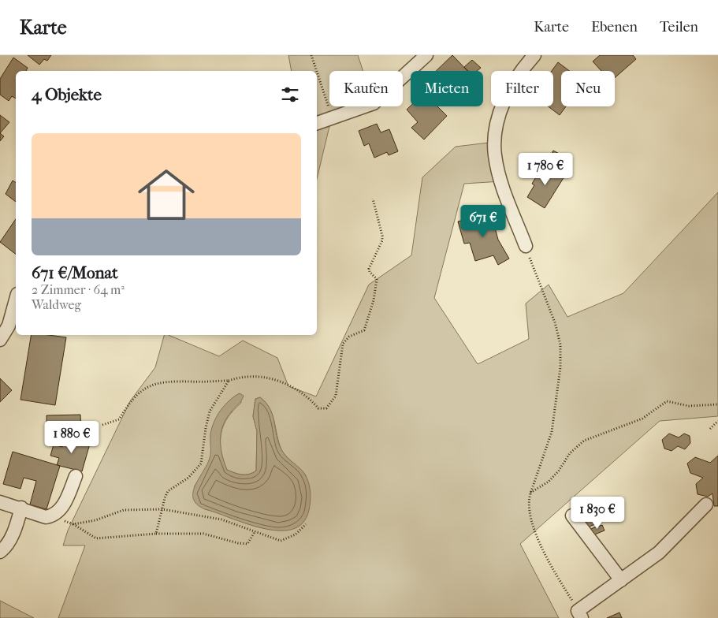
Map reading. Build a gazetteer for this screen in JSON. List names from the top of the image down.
{
  "page": {
    "header": "Karte",
    "nav": ["Karte", "Ebenen", "Teilen"],
    "chip": [
      "Kaufen",
      "Mieten",
      "Filter",
      "Neu"
    ],
    "heading": "4 Objekte",
    "list": [
      {
        "name": "671 €/Monat",
        "note": "2 Zimmer · 64 m² · Waldweg"
      }
    ],
    "price": [
      "1 780 €",
      "671 €",
      "1 880 €",
      "1 830 €"
    ]
  }
}
